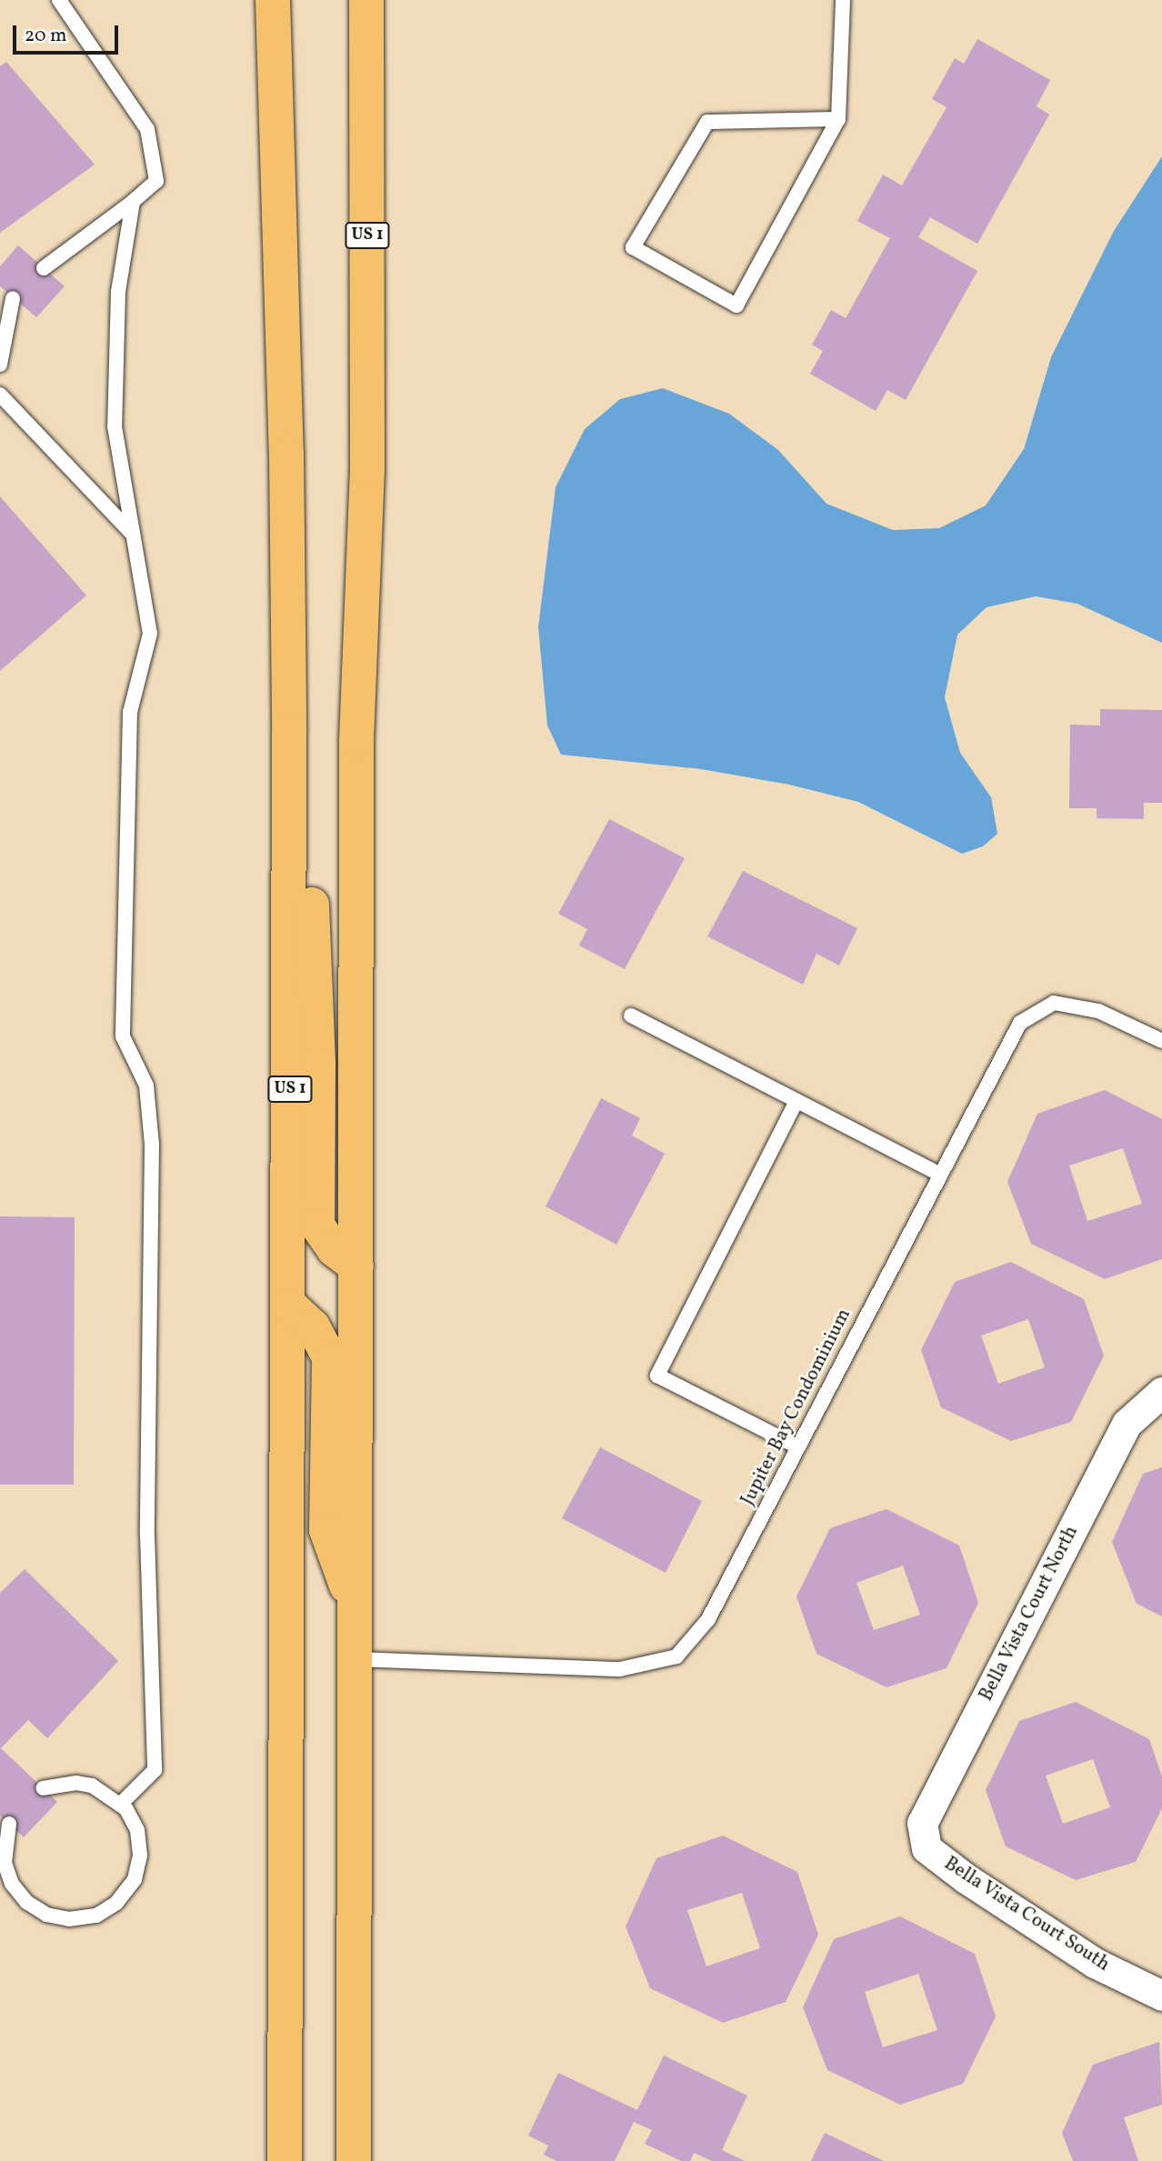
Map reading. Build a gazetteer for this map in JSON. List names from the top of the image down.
{
  "streets": {
    "main road": ["US 1"],
    "street": ["Bella Vista Court North", "Bella Vista Court South"],
    "lane": ["Jupiter Bay Condominium"]
  },
  "crossings": [
    ["US 1", "Jupiter Bay Condominium"],
    ["Bella Vista Court North", "Bella Vista Court South"]
  ],
  "scale_bar": "20 m"
}
